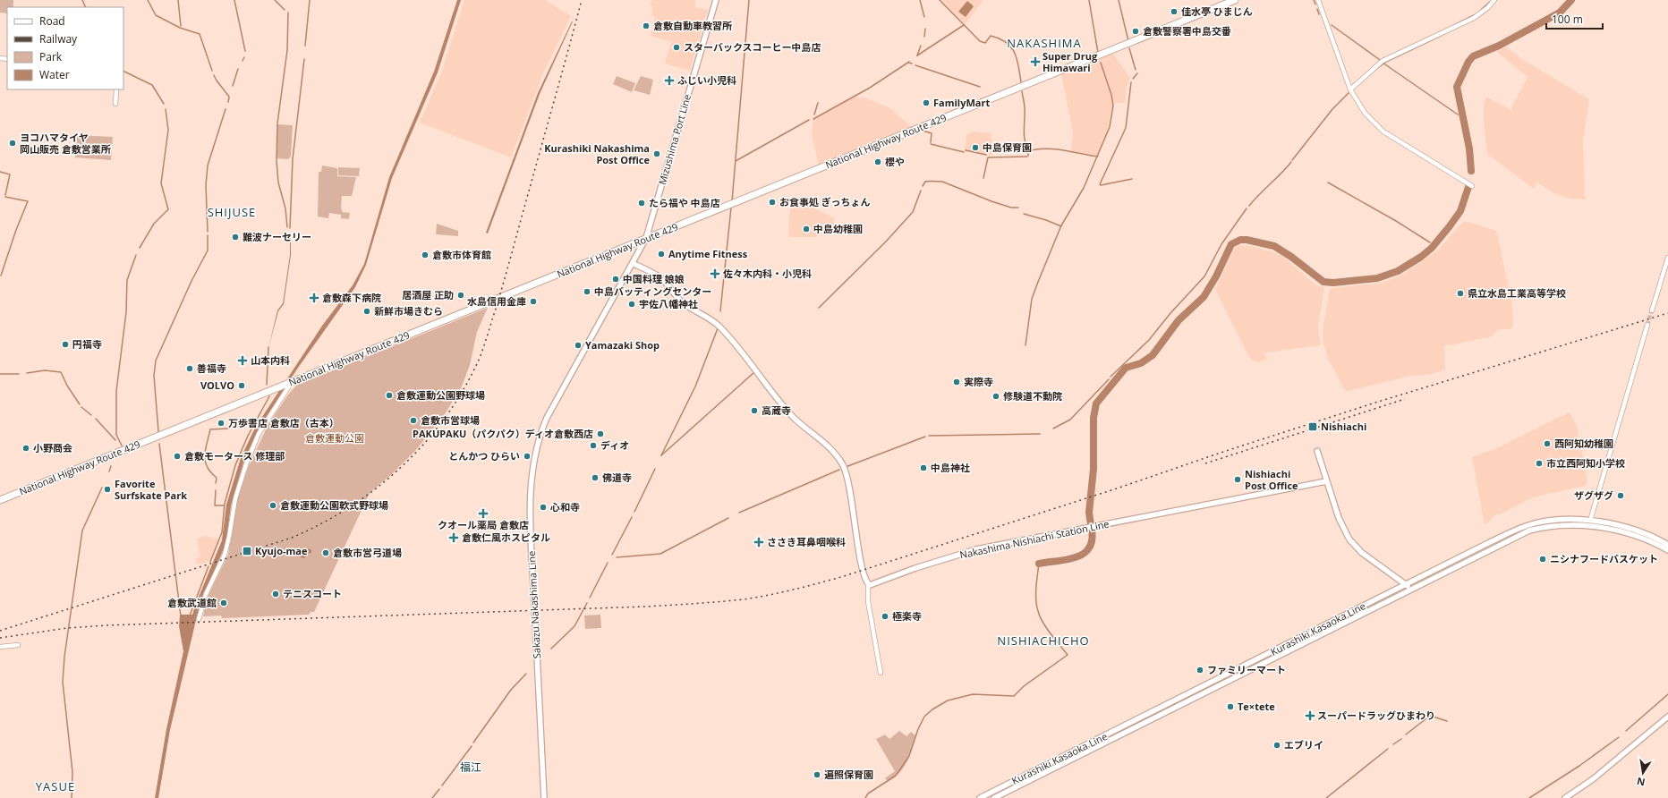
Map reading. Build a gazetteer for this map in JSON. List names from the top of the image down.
{
  "streets": {
    "highway": ["National Highway Route 429"],
    "main road": [
      "Mizushima Port Line",
      "Nakashima Nishiachi Station Line",
      "Sakazu Nakashima Line",
      "Kurashiki Kasaoka Line"
    ]
  },
  "crossings": [
    ["Mizushima Port Line", "National Highway Route 429"]
  ],
  "districts": [
    "NAKASHIMA",
    "SHIJUSE",
    "NISHIACHICHO",
    "福江",
    "YASUE"
  ],
  "parks": ["倉敷運動公園"],
  "places": {
    "other": [
      "佳水亭 ひまじん",
      "倉敷自動車教習所",
      "倉敷警察署中島交番",
      "スターバックスコーヒー中島店",
      "FamilyMart",
      "ヨコハマタイヤ 岡山販売 倉敷営業所",
      "中島保育園",
      "Kurashiki Nakashima Post Office",
      "櫻や",
      "お食事処 ぎっちょん",
      "たら福や 中島店",
      "中島幼稚園",
      "難波ナーセリー",
      "Anytime Fitness",
      "倉敷市体育館",
      "中国料理 娘娘",
      "中島バッティングセンター",
      "県立水島工業高等学校",
      "居酒屋 正助",
      "水島信用金庫",
      "宇佐八幡神社",
      "新鮮市場きむら",
      "円福寺",
      "Yamazaki Shop",
      "善福寺",
      "実際寺",
      "VOLVO",
      "倉敷運動公園野球場",
      "修験道不動院",
      "高蔵寺",
      "倉敷市営球場",
      "万歩書店 倉敷店（古本）",
      "PAKUPAKU（パクパク）ディオ倉敷西店",
      "西阿知幼稚園",
      "ディオ",
      "小野商会",
      "倉敷モータース 修理部",
      "とんかつ ひらい",
      "市立西阿知小学校",
      "中島神社",
      "佛道寺",
      "Nishiachi Post Office",
      "Favorite Surfskate Park",
      "ザグザグ",
      "倉敷運動公園軟式野球場",
      "心和寺",
      "倉敷市営弓道場",
      "ニシナフードバスケット",
      "テニスコート",
      "倉敷武道館",
      "極楽寺",
      "ファミリーマート",
      "Te×tete",
      "エブリイ",
      "遍照保育園"
    ],
    "health": [
      "Super Drug Himawari",
      "ふじい小児科",
      "佐々木内科・小児科",
      "倉敷森下病院",
      "山本内科",
      "クオール薬局 倉敷店",
      "倉敷仁風ホスピタル",
      "ささき耳鼻咽喉科",
      "スーパードラッグひまわり"
    ],
    "transit": ["Nishiachi", "Kyujo-mae"]
  },
  "legend": [
    "Road",
    "Railway",
    "Park",
    "Water"
  ],
  "scale_bar": "100 m",
  "north": "bottom"
}
